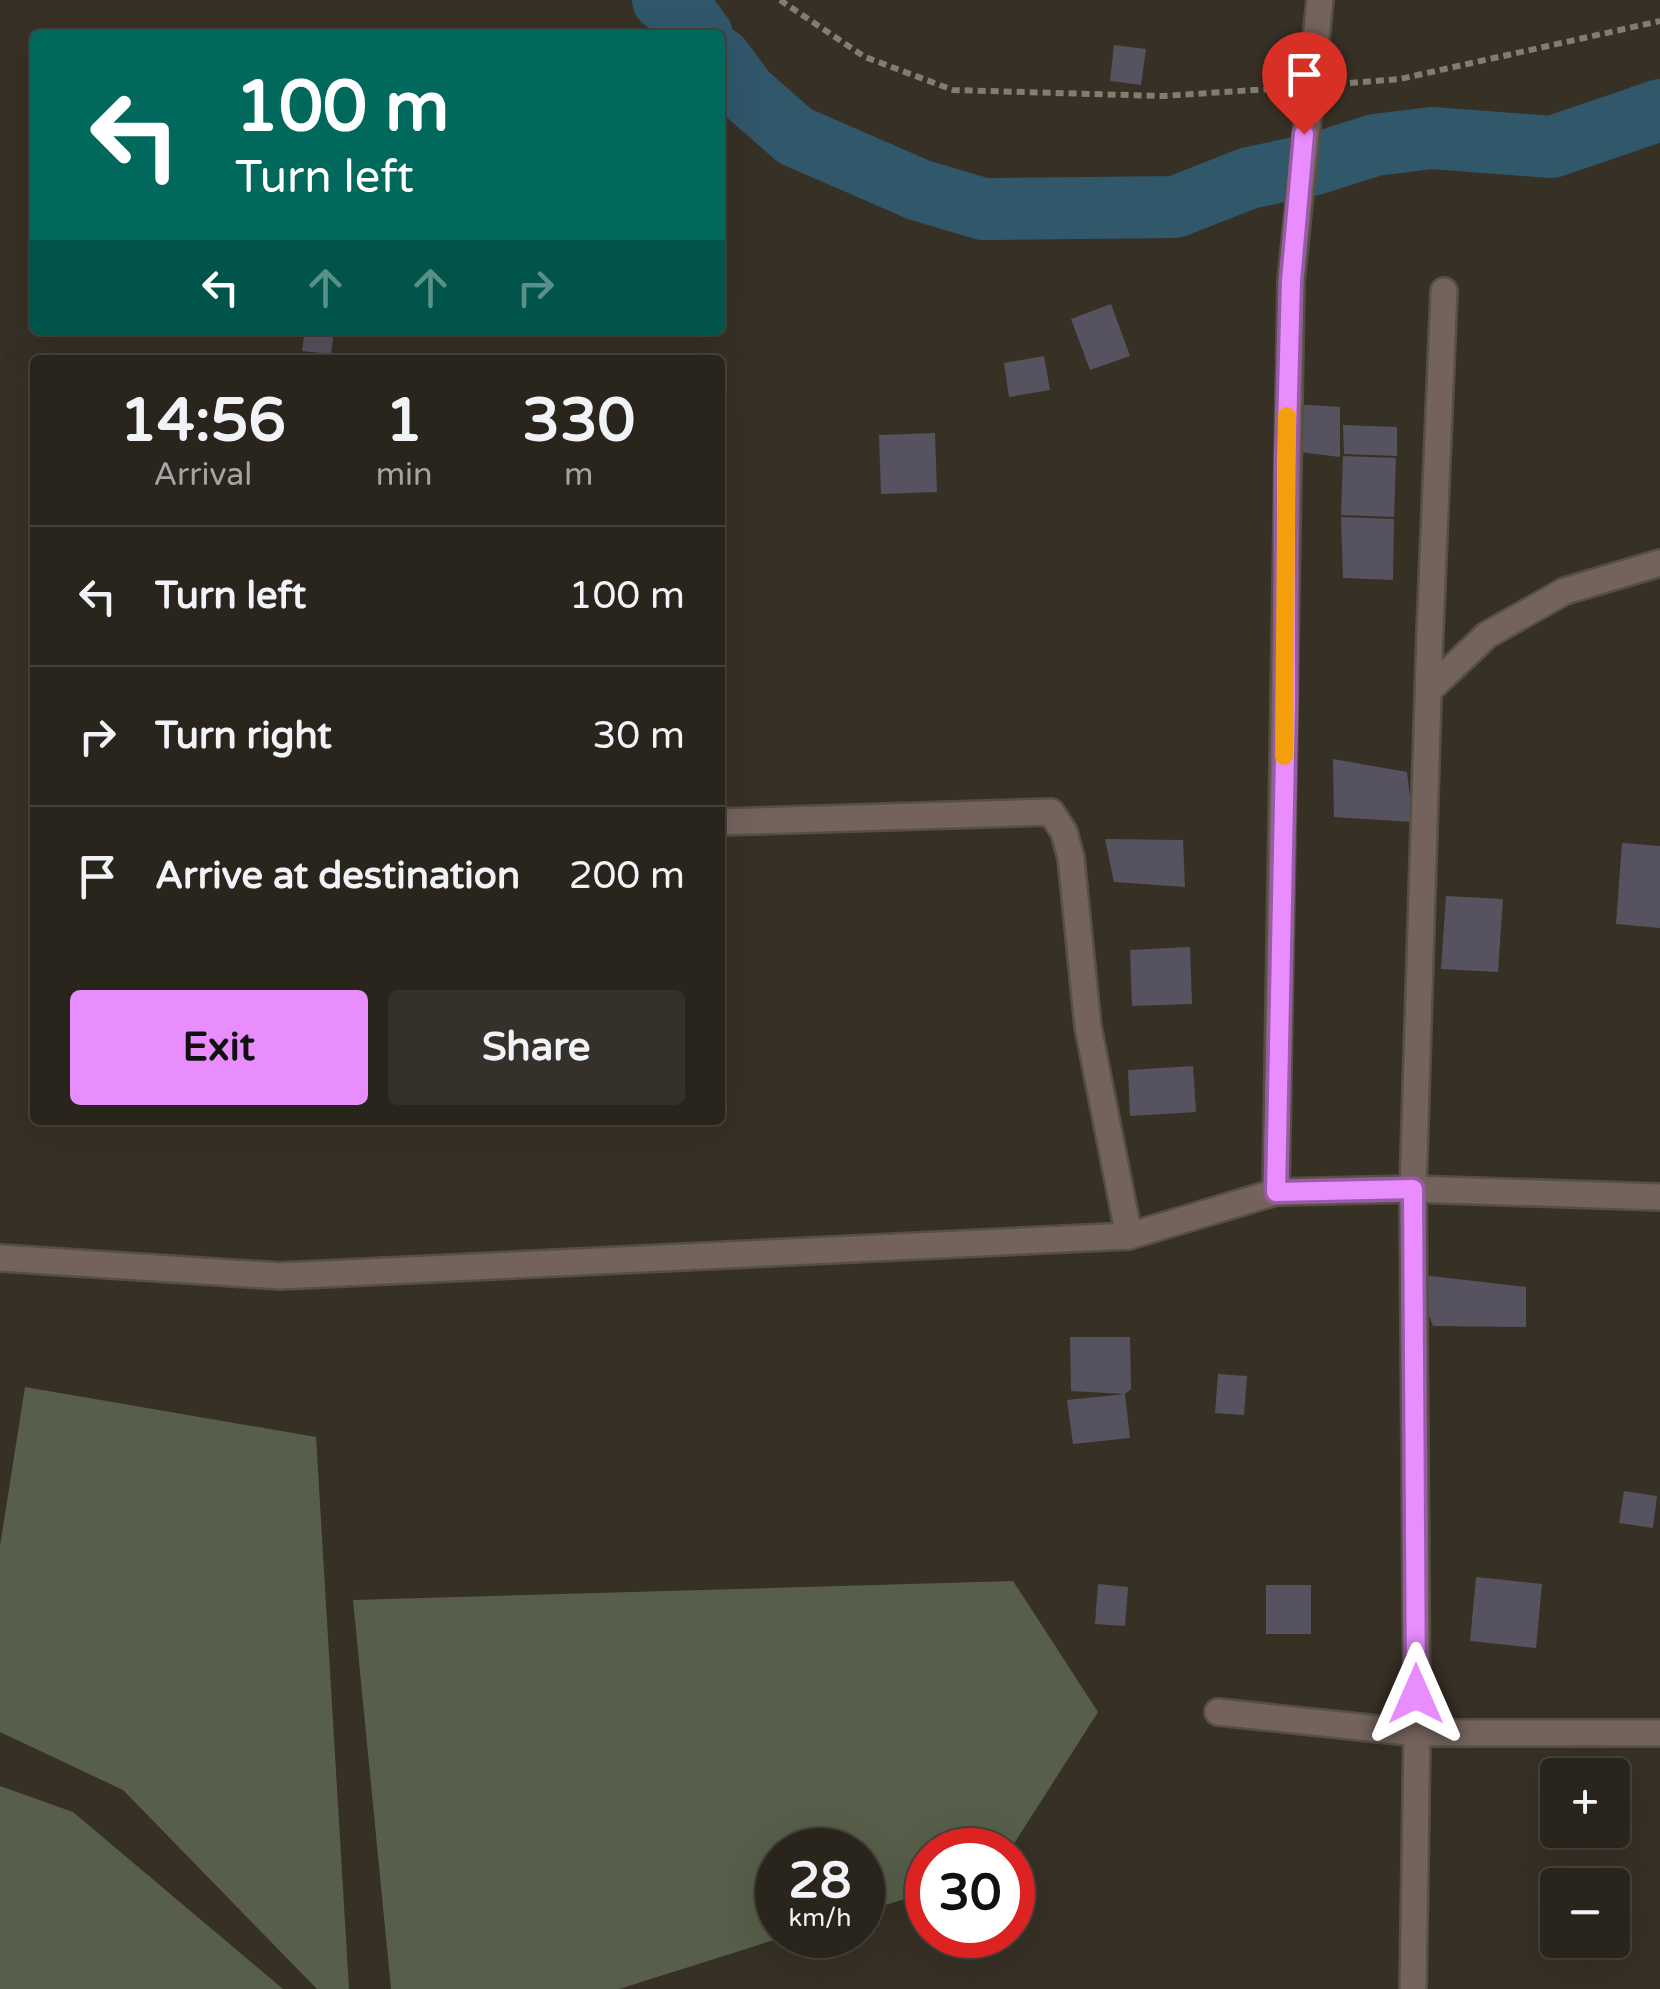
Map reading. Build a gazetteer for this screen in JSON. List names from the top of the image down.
{
  "page": {
    "turn": ["100 m", "Turn left"],
    "eta": [
      "14:56",
      "Arrival",
      "1",
      "min",
      "330",
      "m"
    ],
    "list": [
      {
        "name": "Turn left",
        "value": "100 m"
      },
      {
        "name": "Turn right",
        "value": "30 m"
      },
      {
        "name": "Arrive at destination",
        "value": "200 m"
      }
    ],
    "buttons": ["Exit", "Share"],
    "map_buttons": ["+", "−"],
    "speed": "28 km/h",
    "limit": "30"
  }
}
